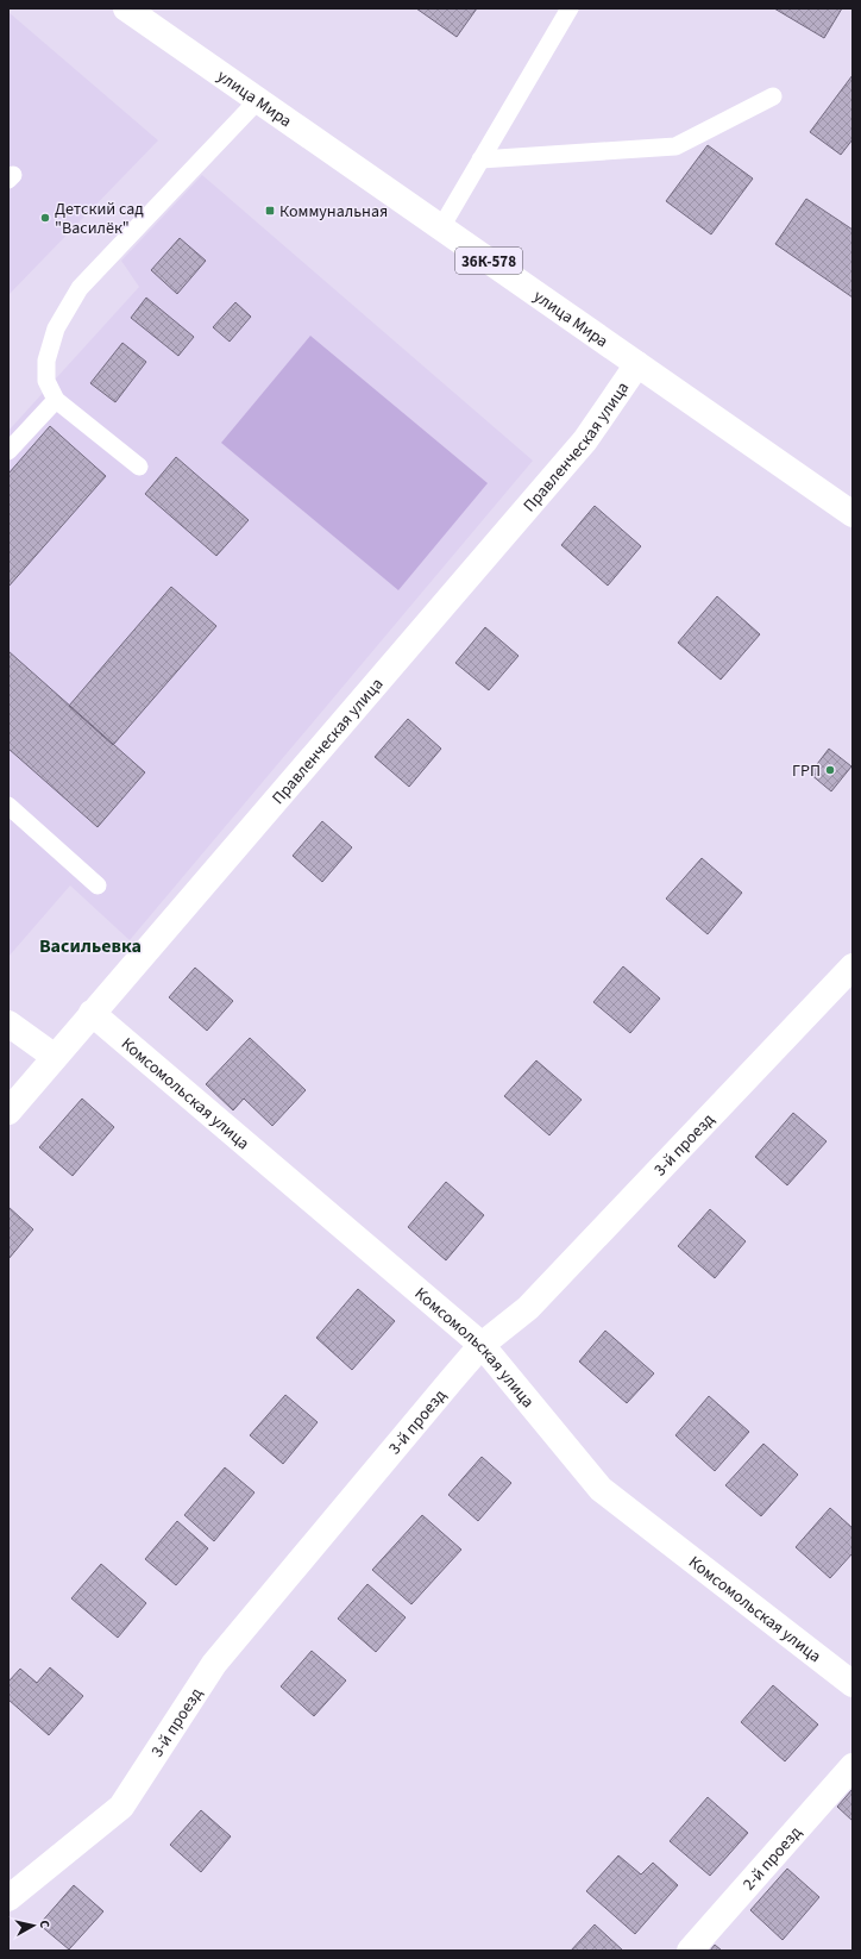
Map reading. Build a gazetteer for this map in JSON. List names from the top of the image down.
{
  "streets": {
    "street": [
      "улица Мира",
      "36К-578",
      "Правленческая улица",
      "Комсомольская улица",
      "3-й проезд",
      "2-й проезд"
    ]
  },
  "crossings": [
    ["улица Мира", "Правленческая улица"],
    ["Правленческая улица", "Комсомольская улица"],
    ["Комсомольская улица", "3-й проезд"]
  ],
  "districts": ["Васильевка"],
  "places": {
    "transit": ["Коммунальная"],
    "other": ["Детский сад \"Василёк\"", "ГРП"]
  },
  "north": "right"
}
